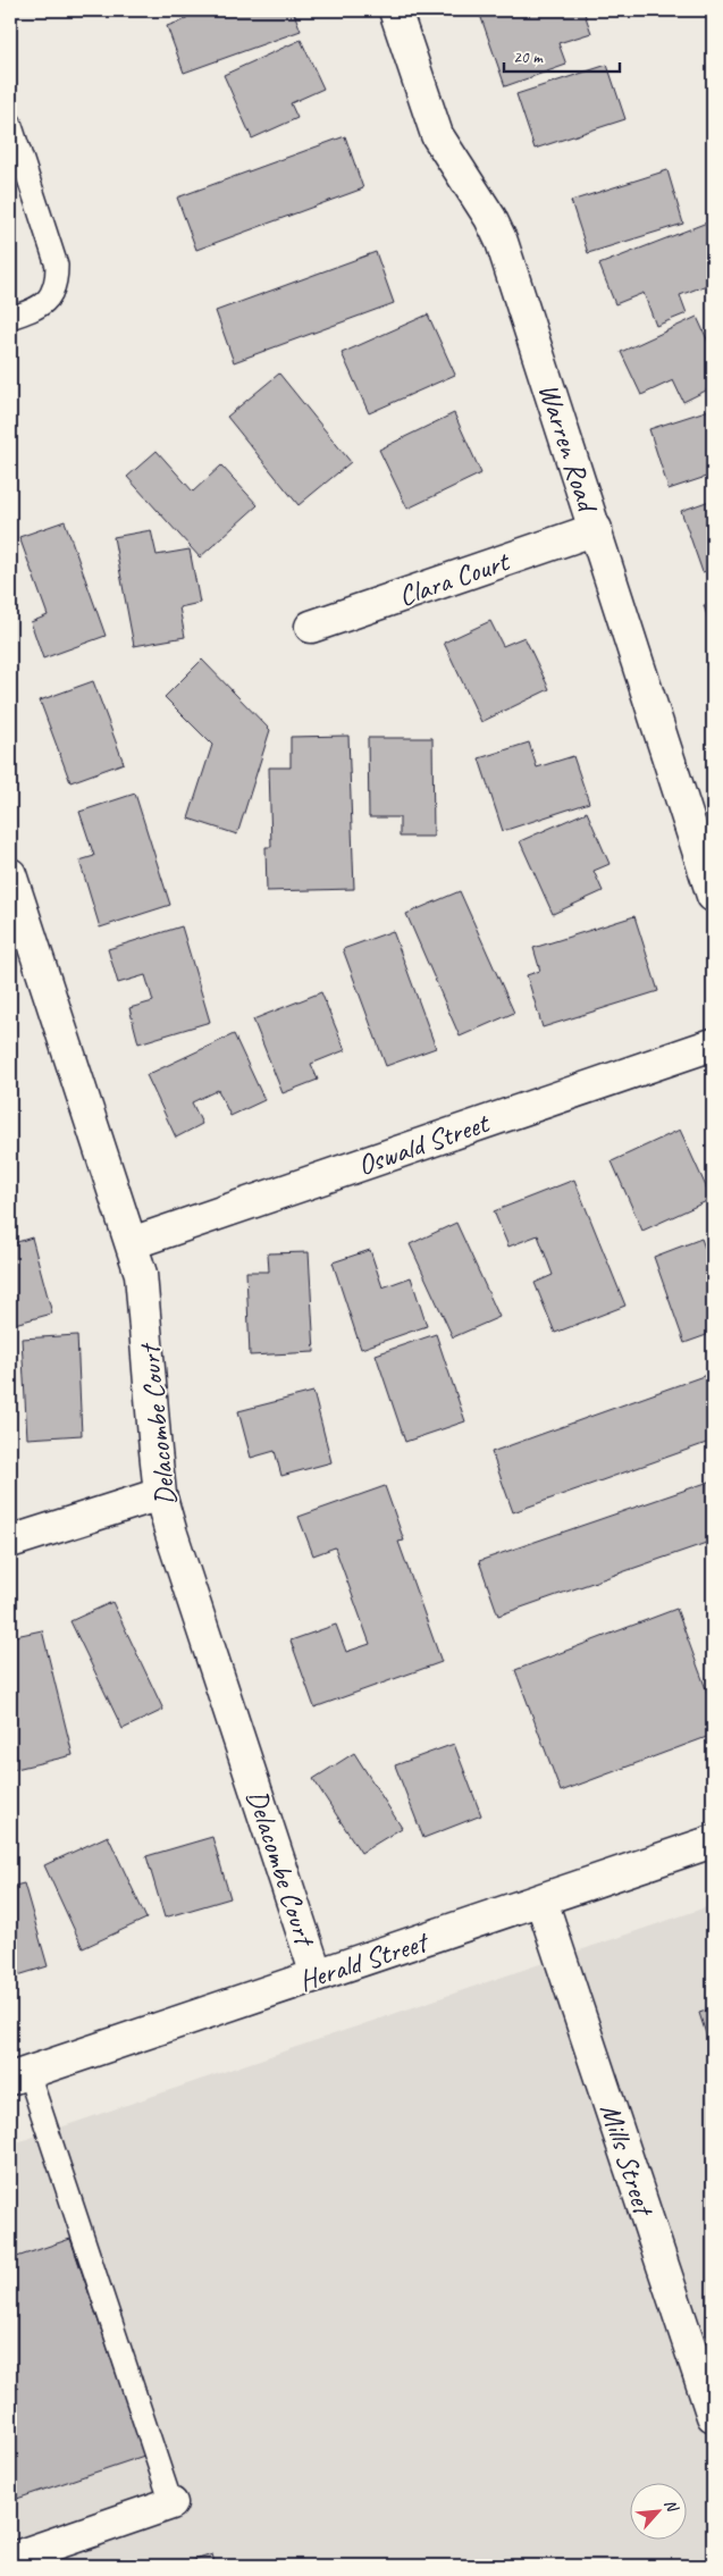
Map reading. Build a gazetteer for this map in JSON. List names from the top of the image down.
{
  "streets": {
    "street": [
      "Warren Road",
      "Clara Court",
      "Oswald Street",
      "Delacombe Court",
      "Herald Street",
      "Mills Street"
    ]
  },
  "crossings": [
    ["Warren Road", "Clara Court"],
    ["Oswald Street", "Delacombe Court"],
    ["Delacombe Court", "Herald Street"],
    ["Herald Street", "Mills Street"]
  ],
  "scale_bar": "20 m",
  "north": "top right"
}
